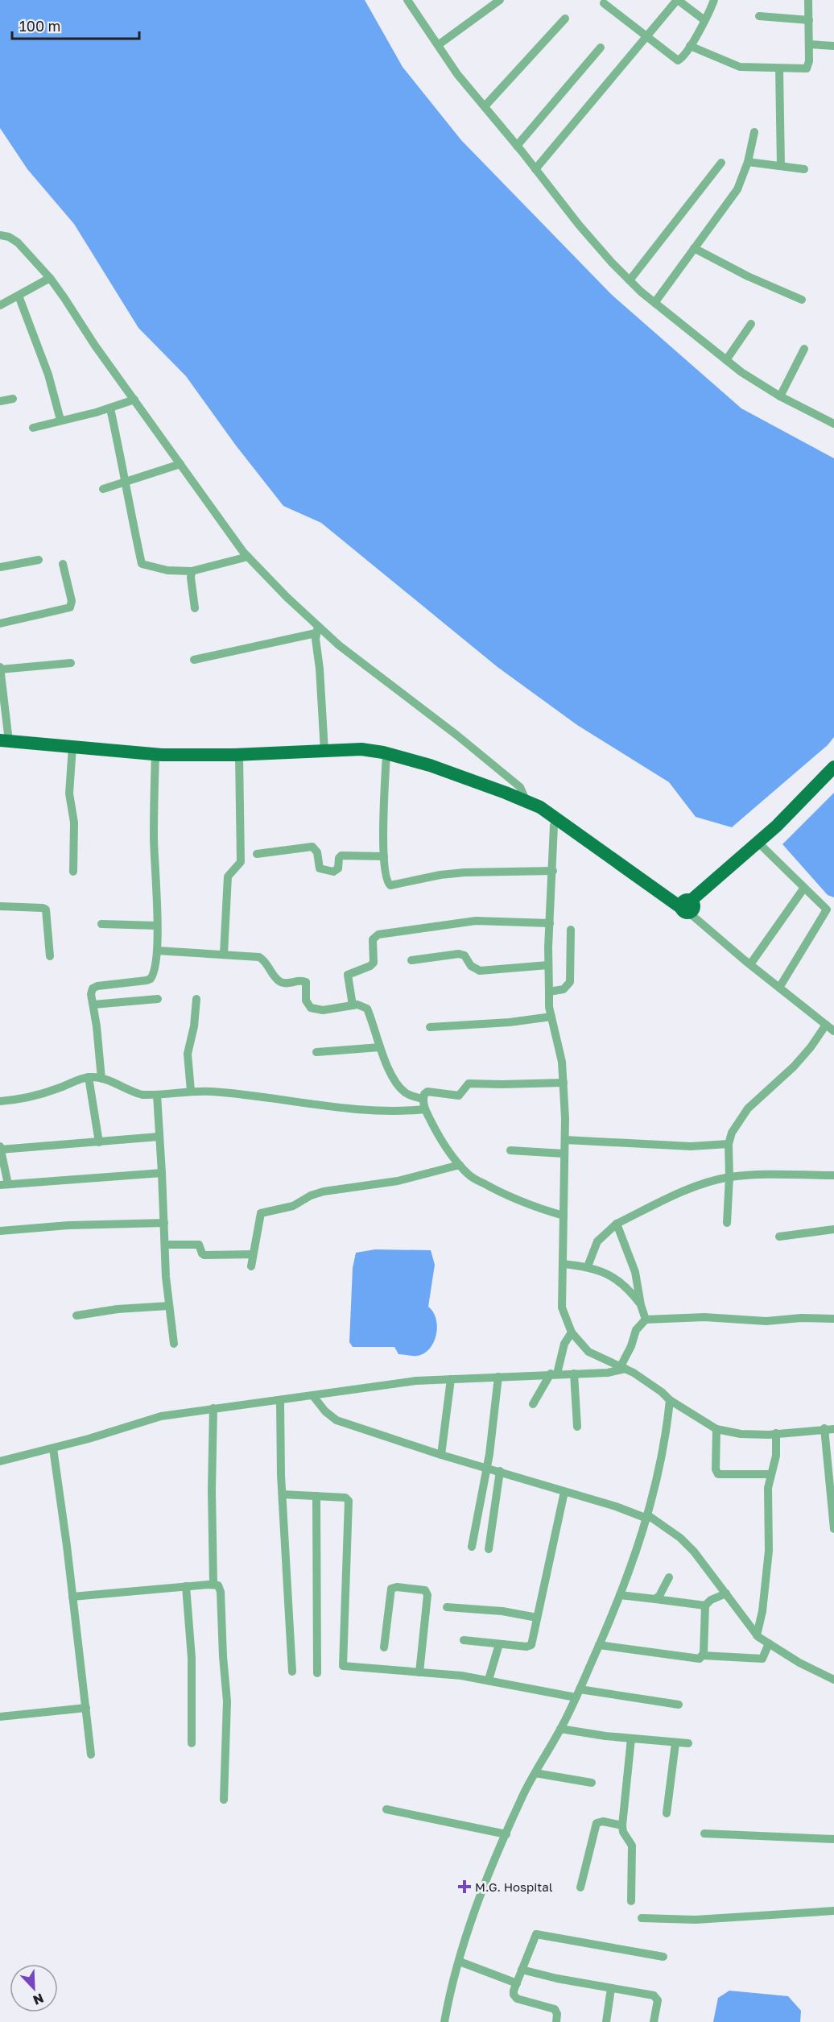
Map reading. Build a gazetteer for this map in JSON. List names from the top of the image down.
{
  "places": {
    "health": ["M.G. Hospital"]
  },
  "scale_bar": "100 m",
  "north": "bottom right"
}
